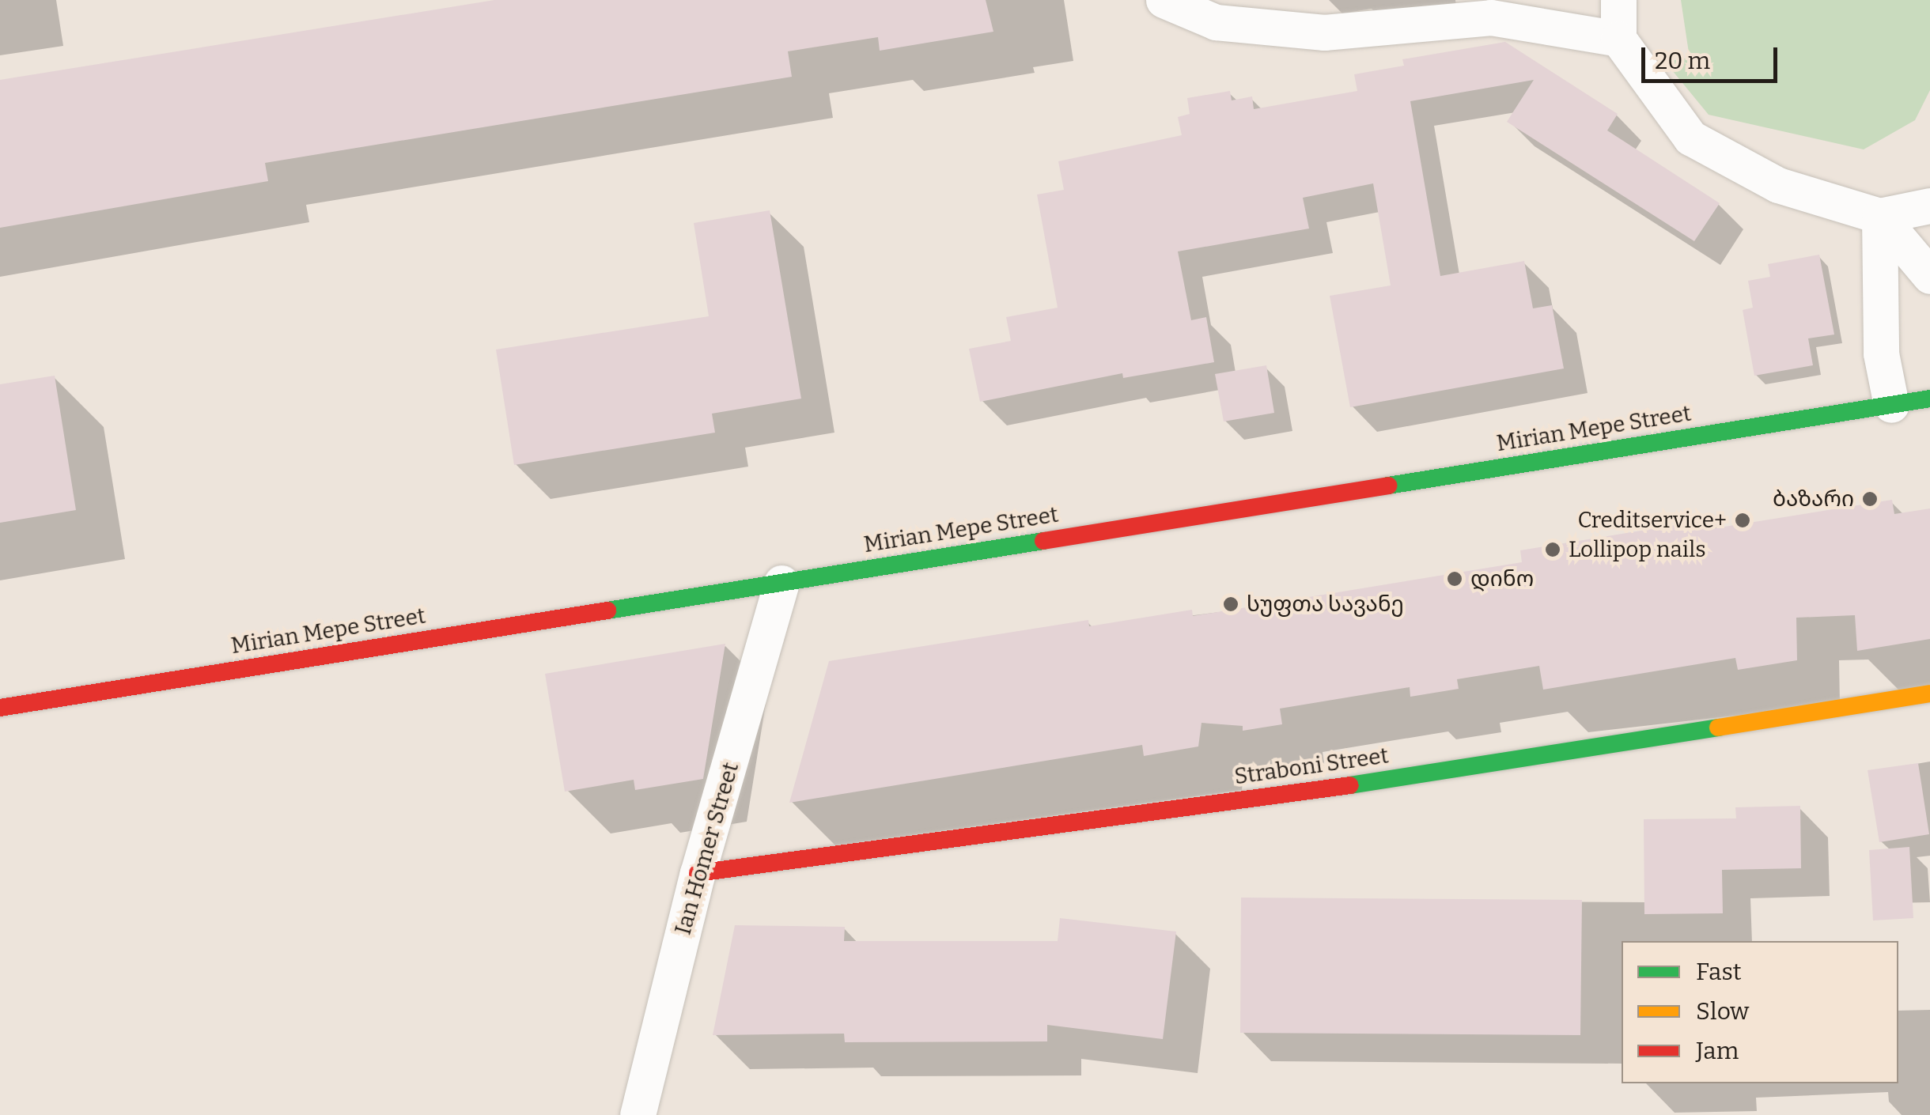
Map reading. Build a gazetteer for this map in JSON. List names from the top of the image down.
{
  "streets": {
    "street": ["Mirian Mepe Street", "Straboni Street", "Ian Homer Street"]
  },
  "crossings": [
    ["Mirian Mepe Street", "Ian Homer Street"],
    ["Straboni Street", "Ian Homer Street"]
  ],
  "places": [
    "ბაზარი",
    "Creditservice+",
    "Lollipop nails",
    "დინო",
    "სუფთა სავანე"
  ],
  "legend": ["Fast", "Slow", "Jam"],
  "scale_bar": "20 m"
}
